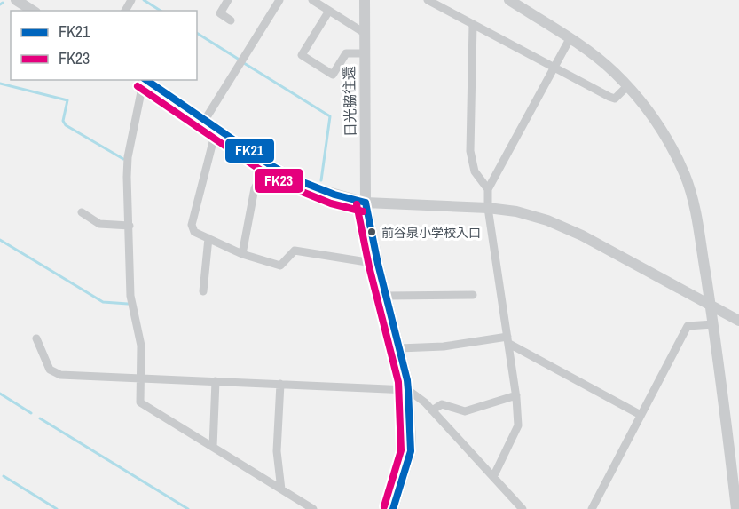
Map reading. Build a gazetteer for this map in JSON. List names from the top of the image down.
{
  "streets": {
    "street": ["日光脇往還"]
  },
  "places": ["前谷泉小学校入口"],
  "lines": ["transit line FK21", "transit line FK23"],
  "legend": ["FK21", "FK23"]
}
